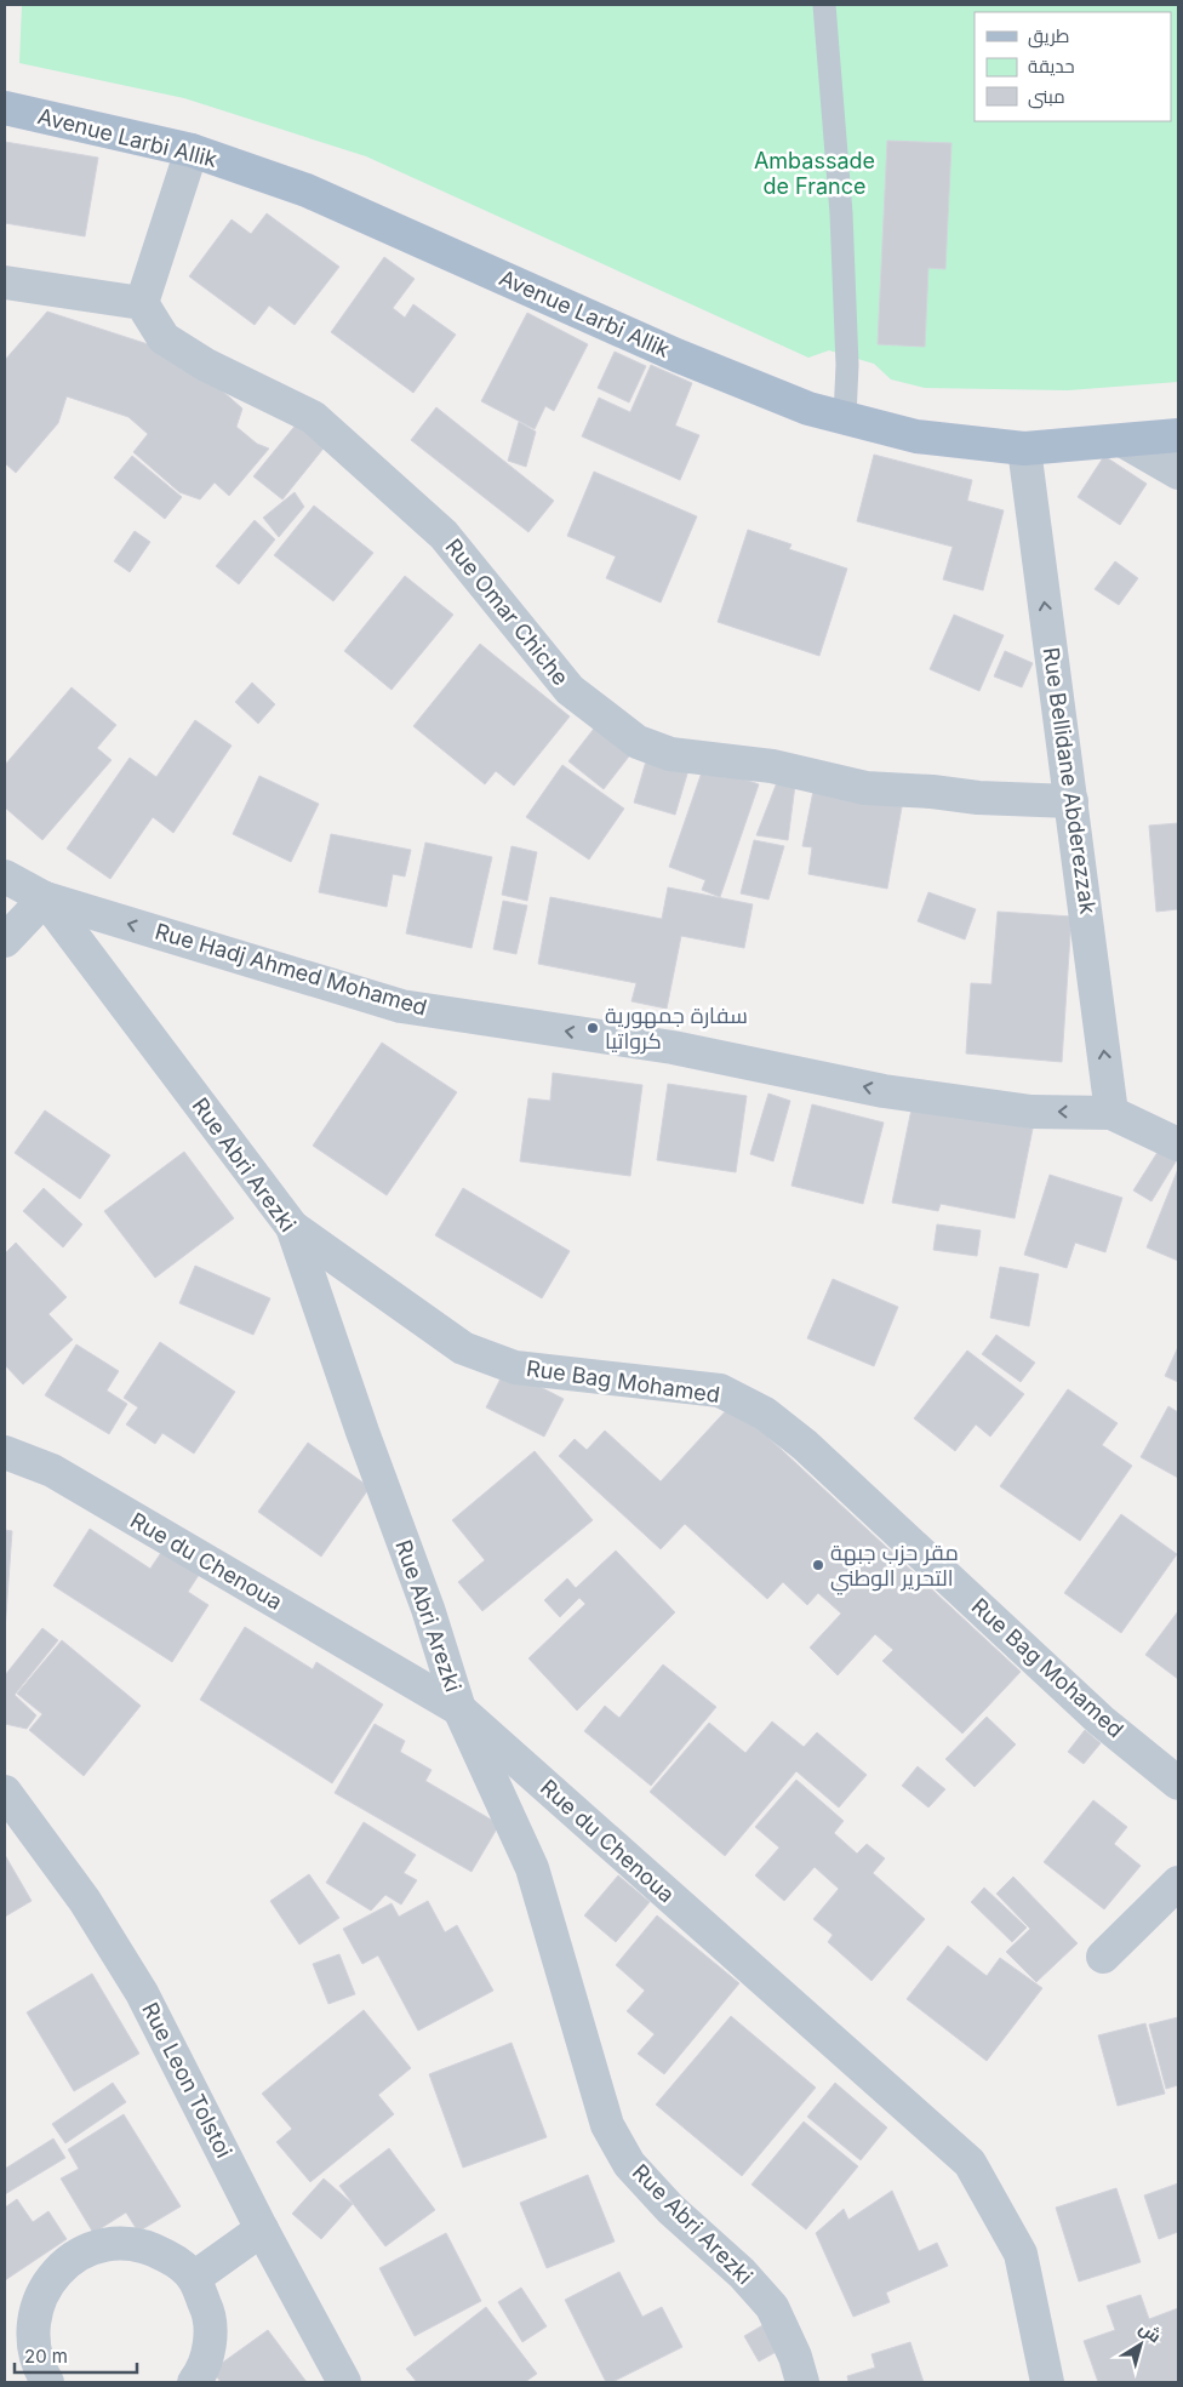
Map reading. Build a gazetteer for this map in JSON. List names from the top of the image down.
{
  "streets": {
    "main road": ["Avenue Larbi Allik"],
    "street": [
      "Rue Omar Chiche",
      "Rue Bellidane Abderezzak",
      "Rue Hadj Ahmed Mohamed",
      "Rue Abri Arezki",
      "Rue Bag Mohamed",
      "Rue du Chenoua",
      "Rue Leon Tolstoi"
    ]
  },
  "crossings": [
    ["Avenue Larbi Allik", "Rue Bellidane Abderezzak"],
    ["Rue Omar Chiche", "Rue Bellidane Abderezzak"],
    ["Rue Bellidane Abderezzak", "Rue Hadj Ahmed Mohamed"],
    ["Rue Hadj Ahmed Mohamed", "Rue Abri Arezki"],
    ["Rue Abri Arezki", "Rue Bag Mohamed"],
    ["Rue Abri Arezki", "Rue du Chenoua"]
  ],
  "one_way": ["Rue Bellidane Abderezzak", "Rue Hadj Ahmed Mohamed"],
  "parks": ["Ambassade de France"],
  "places": ["سفارة جمهورية كرواتيا", "مقر حزب جبهة التحرير الوطني"],
  "legend": ["طريق", "حديقة", "مبنى"],
  "scale_bar": "20 m",
  "north": "top right"
}
